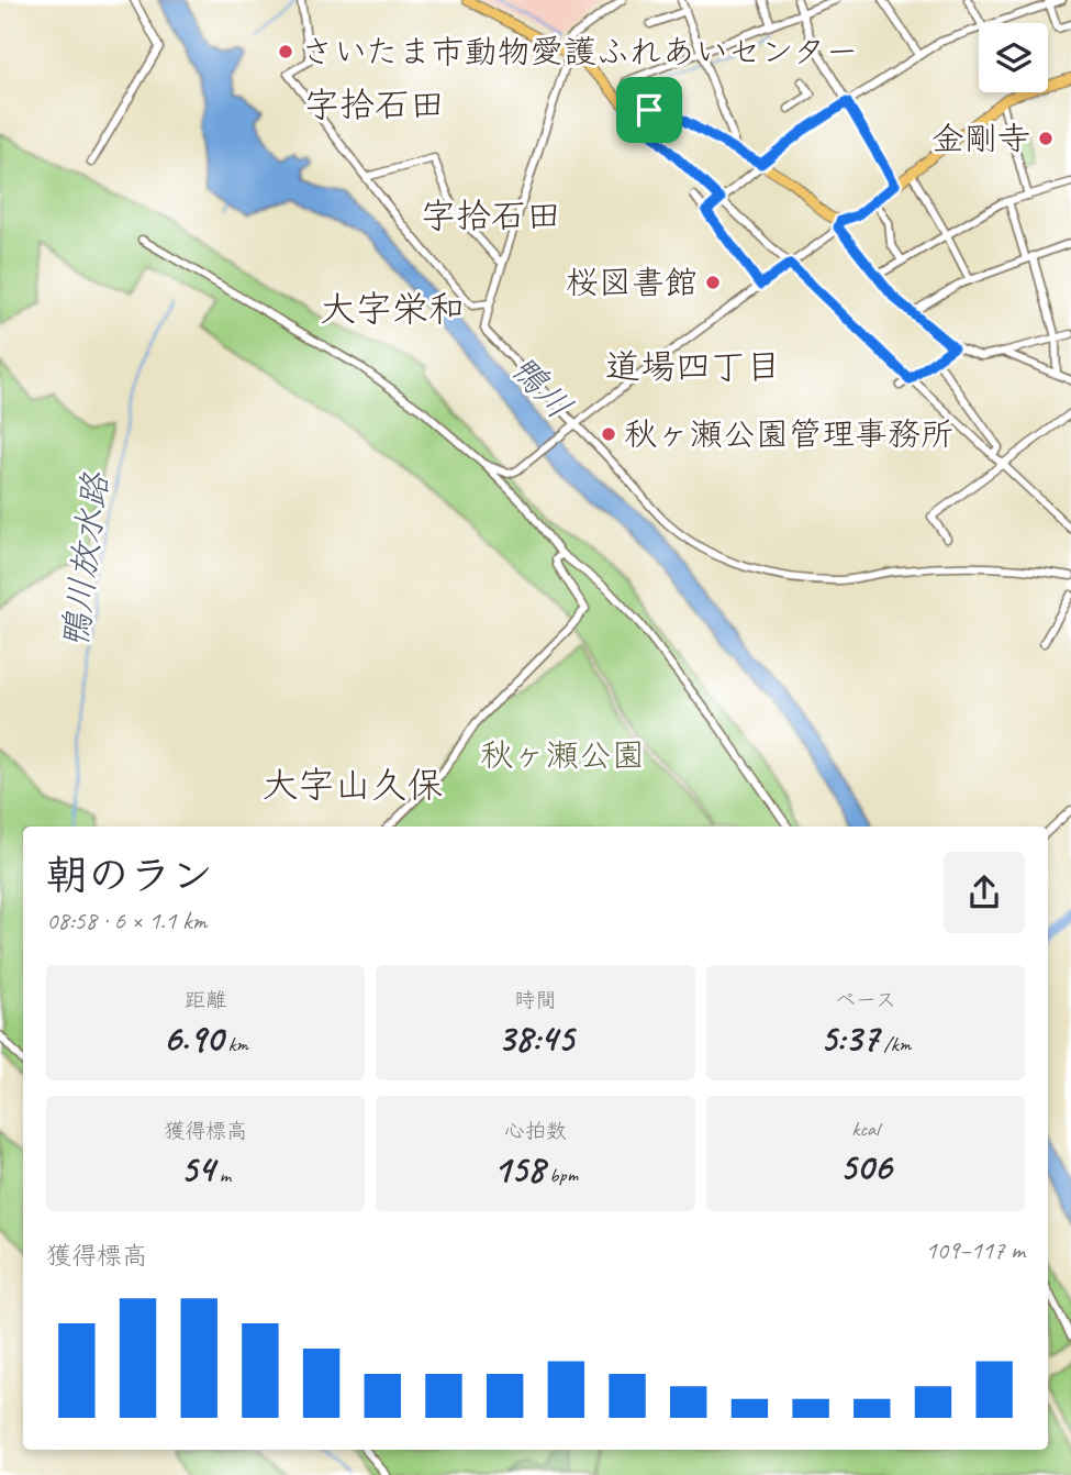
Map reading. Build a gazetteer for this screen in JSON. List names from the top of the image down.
{
  "districts": [
    "字拾石田",
    "字拾石田",
    "大字栄和",
    "道場四丁目",
    "大字山久保"
  ],
  "water": ["鴨川", "鴨川放水路"],
  "parks": ["秋ヶ瀬公園"],
  "places": [
    "さいたま市動物愛護ふれあいセンター",
    "金剛寺",
    "桜図書館",
    "秋ヶ瀬公園管理事務所"
  ],
  "page": {
    "heading": ["朝のラン", "08:58 · 6 × 1.1 km"],
    "stats": [
      ["距離", "6.90 km"],
      ["時間", "38:45"],
      ["ペース", "5:37 /km"],
      ["獲得標高", "54 m"],
      ["心拍数", "158 bpm"],
      ["kcal", "506"]
    ],
    "chart": ["獲得標高", "109–117 m"]
  }
}
